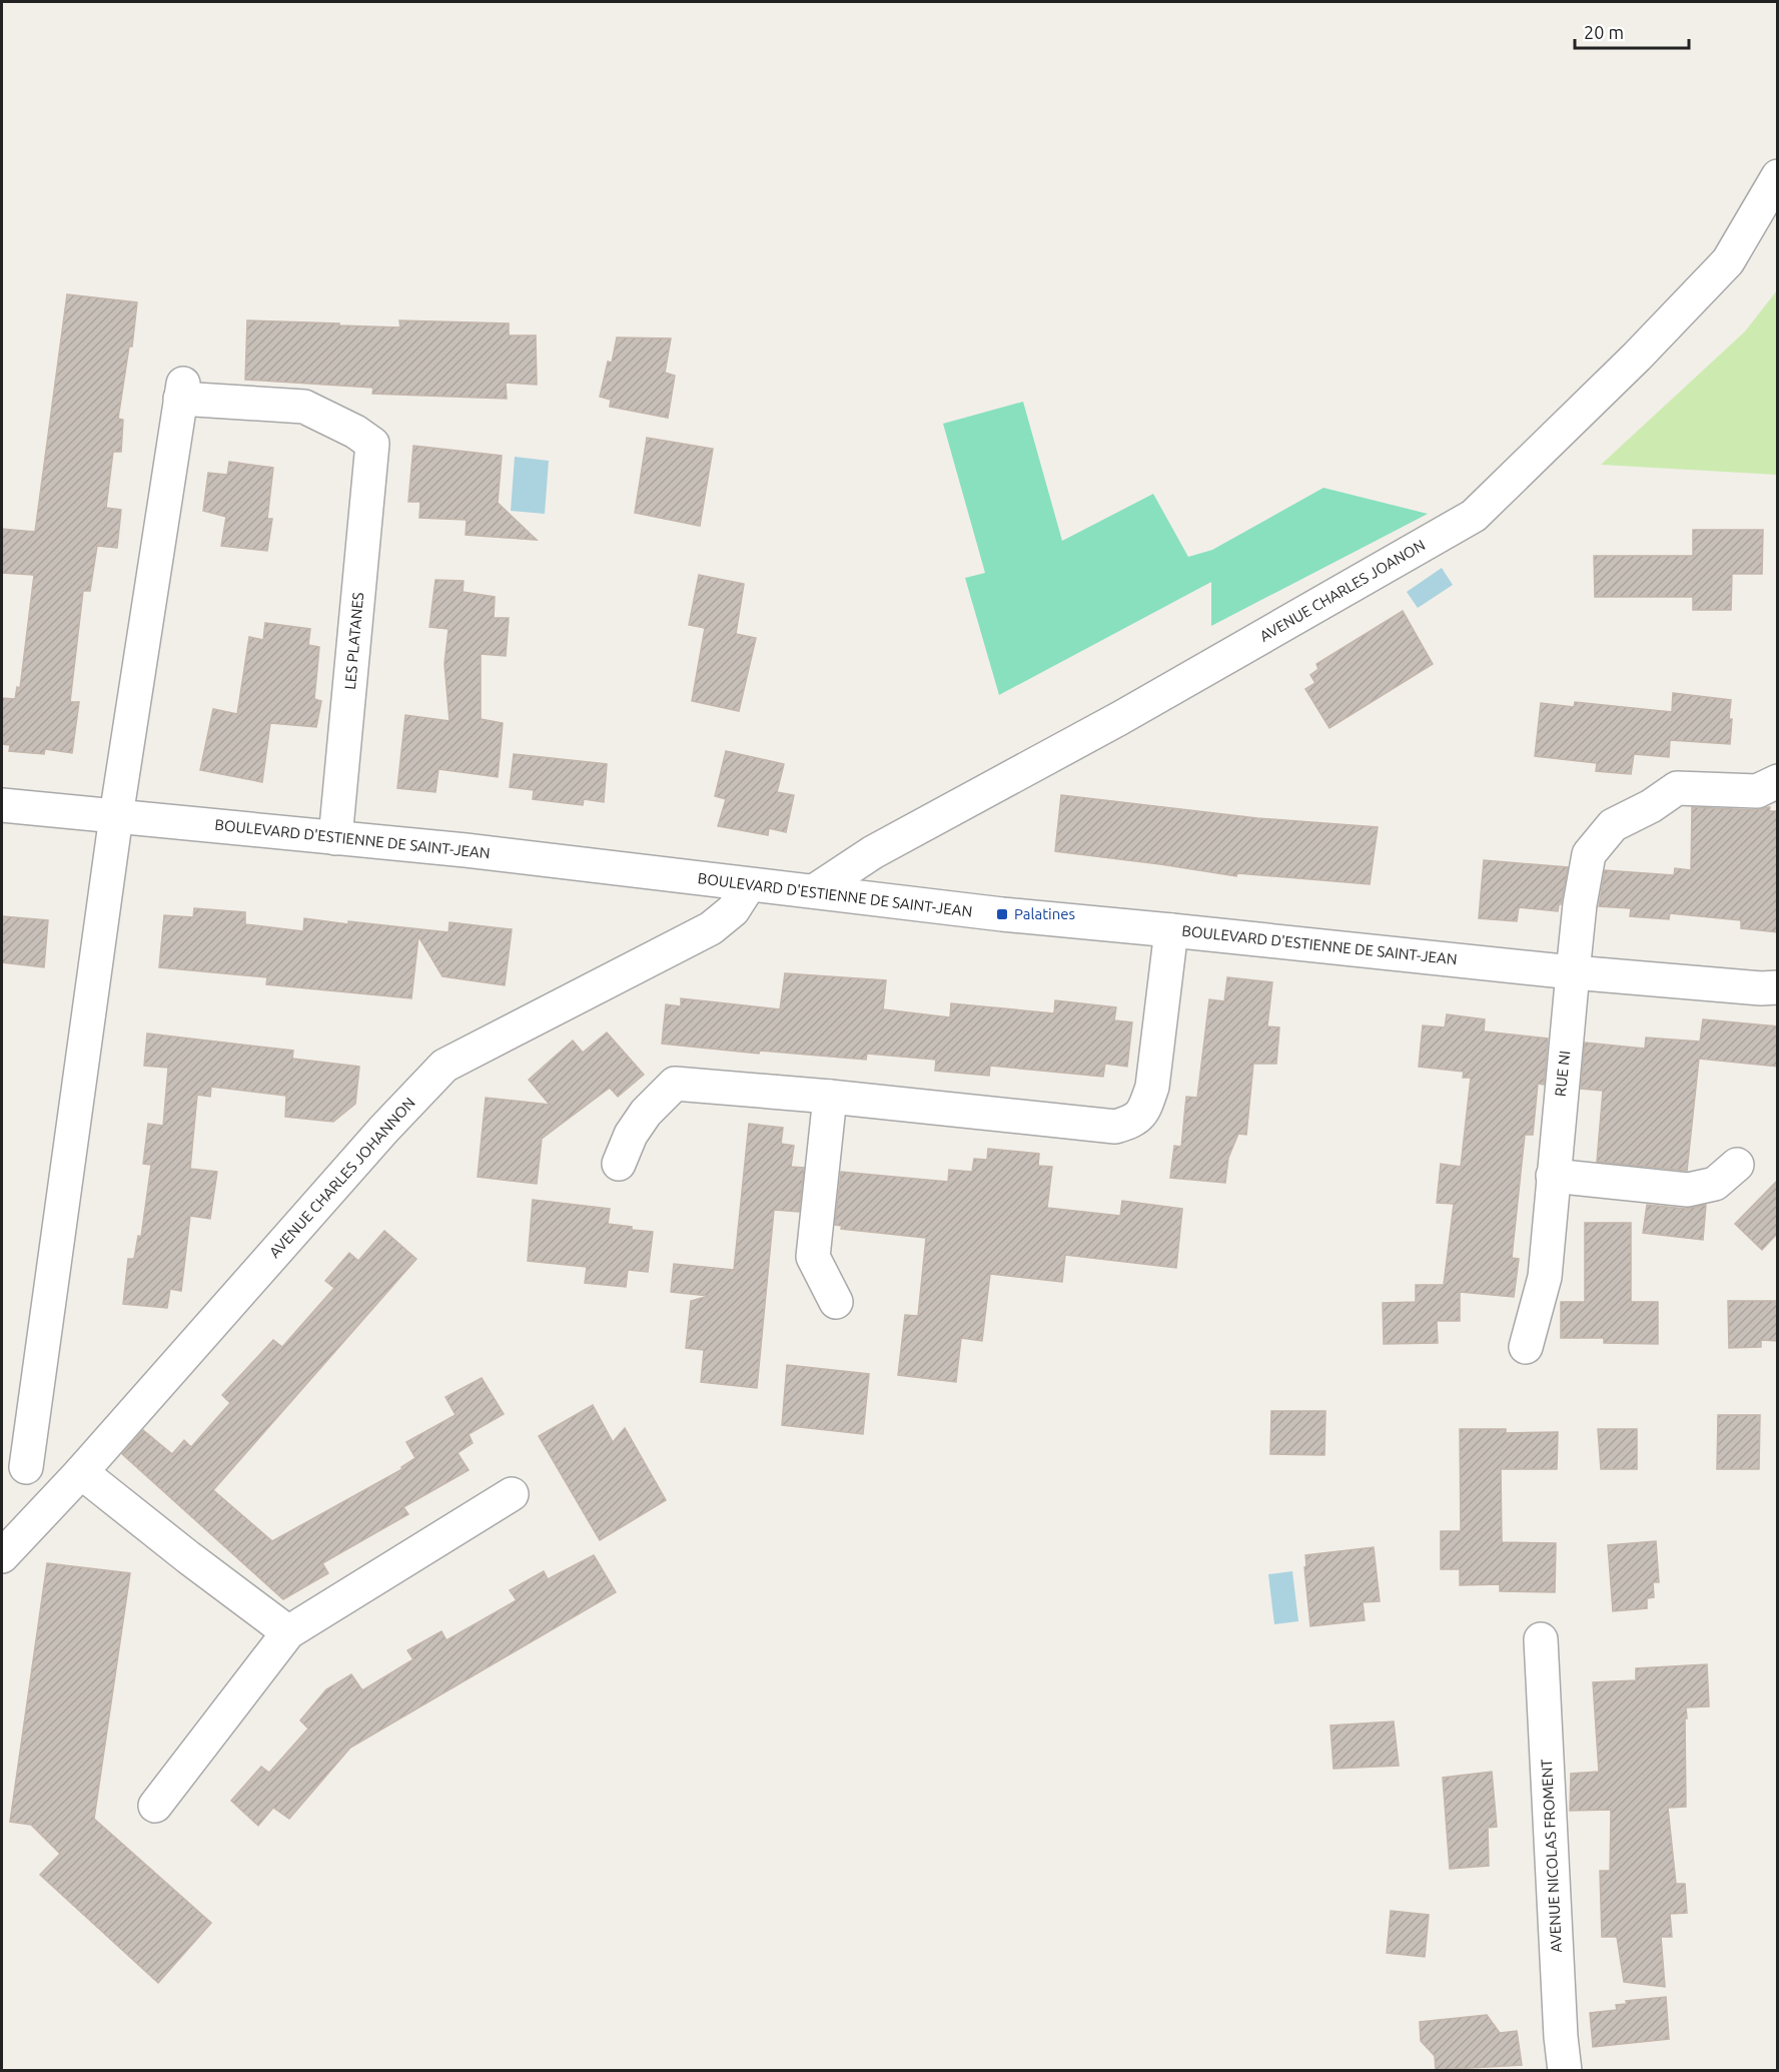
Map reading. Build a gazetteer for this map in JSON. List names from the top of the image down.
{
  "streets": {
    "street": [
      "AVENUE CHARLES JOANON",
      "LES PLATANES",
      "BOULEVARD D'ESTIENNE DE SAINT-JEAN",
      "RUE NI",
      "AVENUE CHARLES JOHANNON",
      "AVENUE NICOLAS FROMENT"
    ]
  },
  "crossings": [
    ["AVENUE CHARLES JOANON", "BOULEVARD D'ESTIENNE DE SAINT-JEAN"],
    ["LES PLATANES", "BOULEVARD D'ESTIENNE DE SAINT-JEAN"],
    ["BOULEVARD D'ESTIENNE DE SAINT-JEAN", "RUE NI"],
    ["BOULEVARD D'ESTIENNE DE SAINT-JEAN", "AVENUE CHARLES JOHANNON"]
  ],
  "places": {
    "transit": ["Palatines"]
  },
  "scale_bar": "20 m"
}
